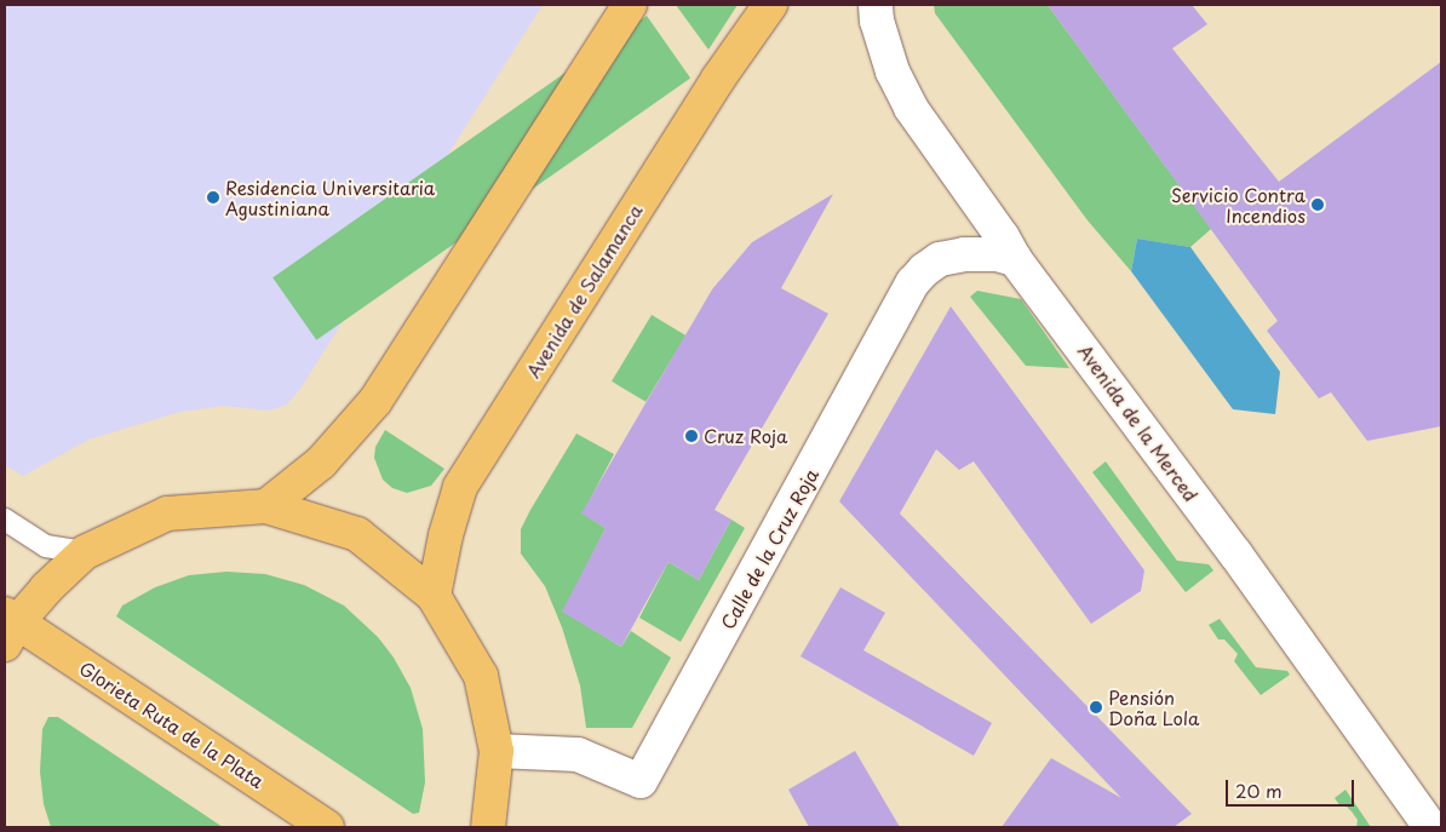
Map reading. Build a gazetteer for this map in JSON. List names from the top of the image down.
{
  "streets": {
    "main road": ["Avenida de Salamanca", "Glorieta Ruta de la Plata"],
    "street": ["Avenida de la Merced", "Calle de la Cruz Roja"]
  },
  "crossings": [
    ["Avenida de Salamanca", "Glorieta Ruta de la Plata"],
    ["Avenida de la Merced", "Calle de la Cruz Roja"],
    ["Calle de la Cruz Roja", "Glorieta Ruta de la Plata"]
  ],
  "places": [
    "Residencia Universitaria Agustiniana",
    "Servicio Contra Incendios",
    "Cruz Roja",
    "Pensión Doña Lola"
  ],
  "scale_bar": "20 m"
}
